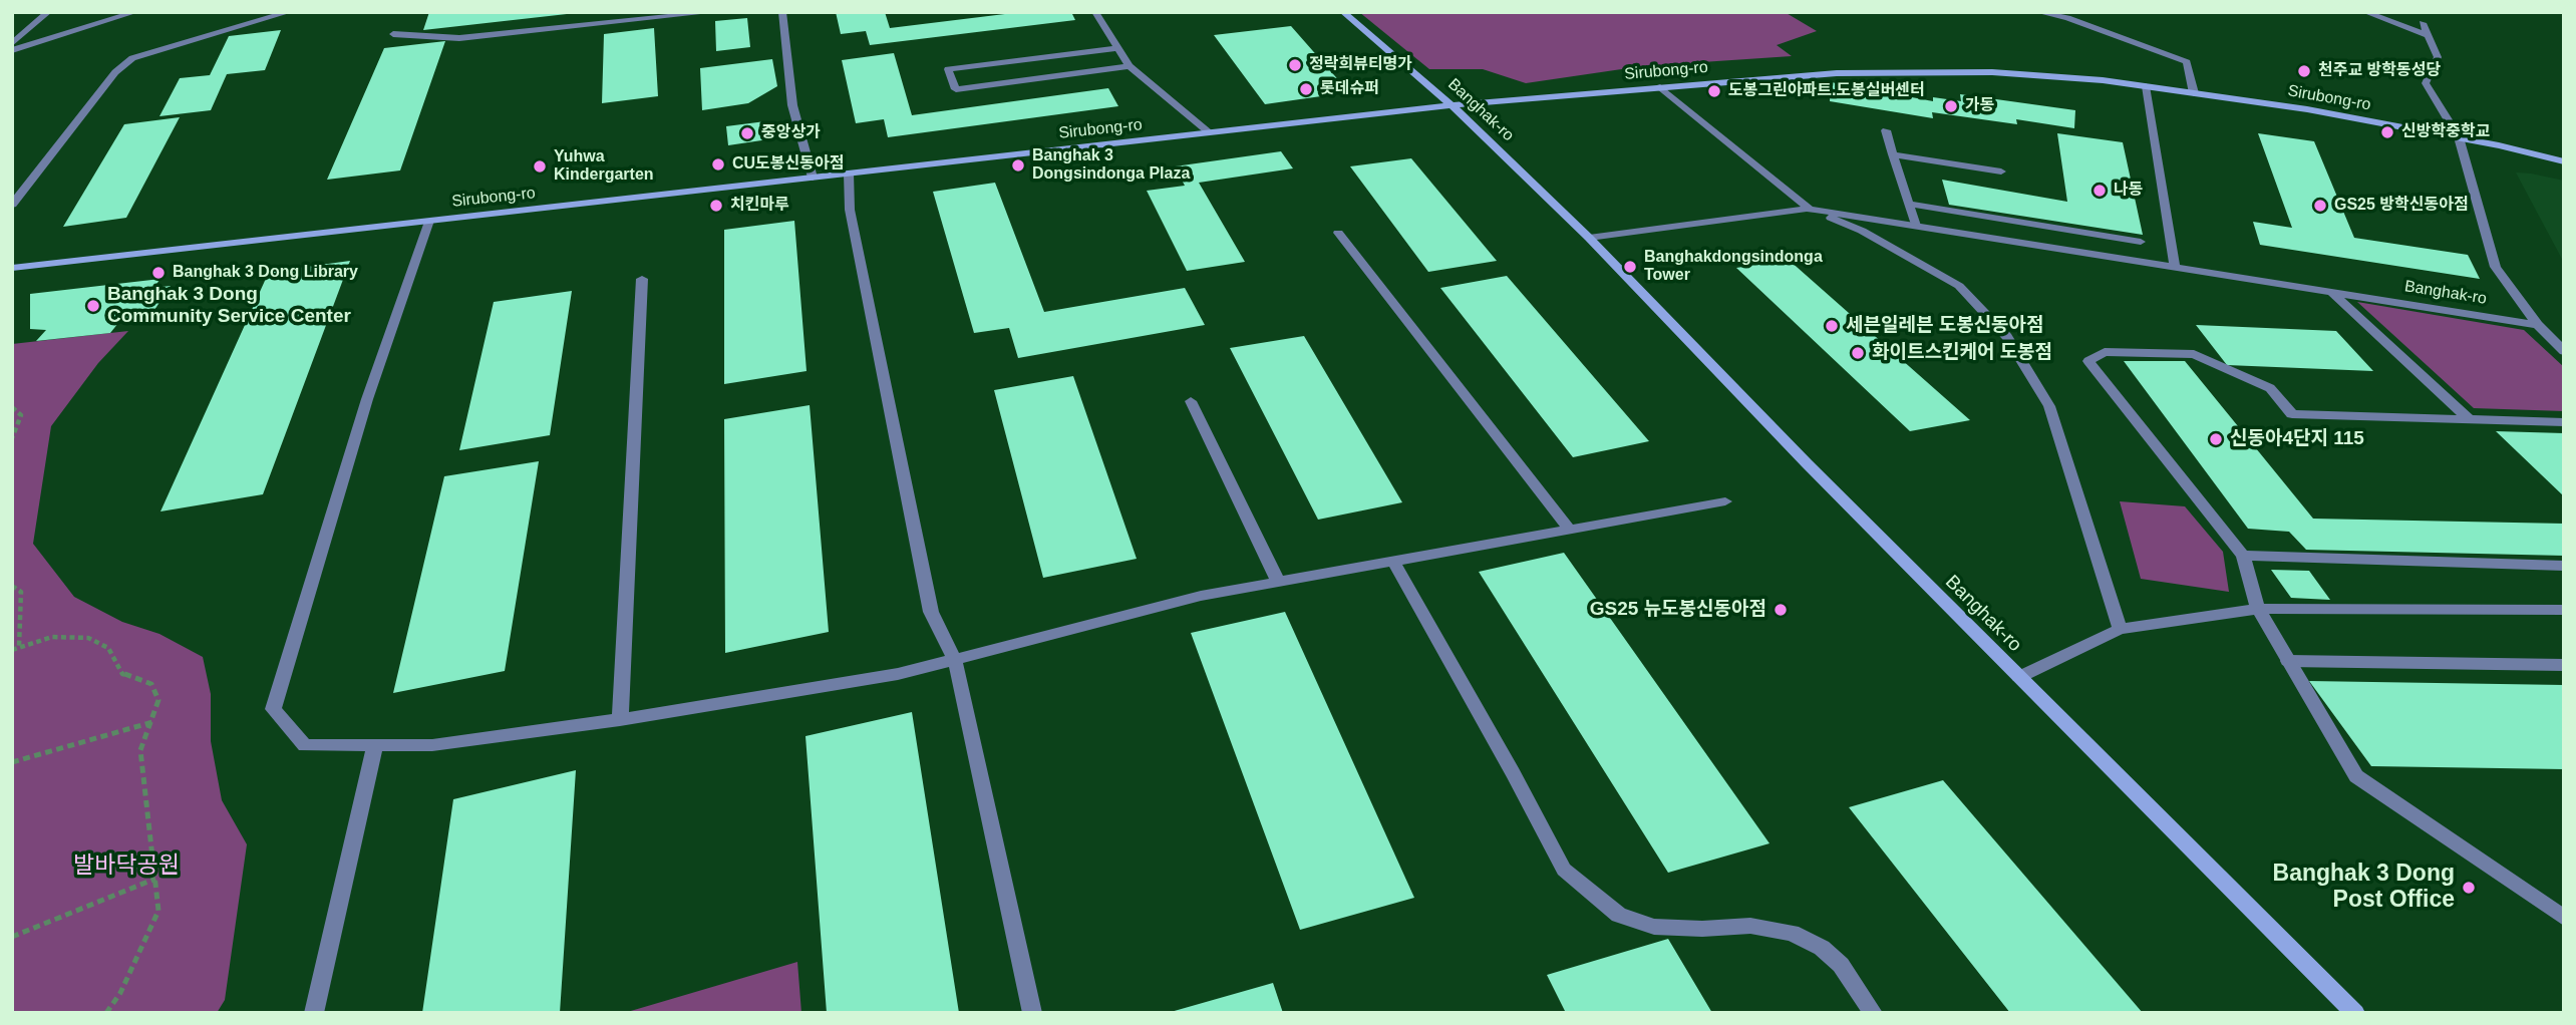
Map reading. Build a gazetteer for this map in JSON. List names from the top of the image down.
{
  "streets": {
    "street": ["Sirubong-ro", "Banghak-ro"]
  },
  "crossings": [
    ["Sirubong-ro", "Banghak-ro"]
  ],
  "parks": ["발바닥공원"],
  "places": [
    "정락희뷰티명가",
    "천주교 방학동성당",
    "롯데슈퍼",
    "도봉그린아파트.도봉실버센터",
    "가동",
    "신방학중학교",
    "중앙상가",
    "CU도봉신동아점",
    "Banghak 3 Dongsindonga Plaza",
    "Yuhwa Kindergarten",
    "나동",
    "치킨마루",
    "GS25 방학신동아점",
    "Banghakdongsindonga Tower",
    "Banghak 3 Dong Library",
    "Banghak 3 Dong Community Service Center",
    "세븐일레븐 도봉신동아점",
    "화이트스킨케어 도봉점",
    "신동아4단지 115",
    "GS25 뉴도봉신동아점",
    "Banghak 3 Dong Post Office"
  ]
}
